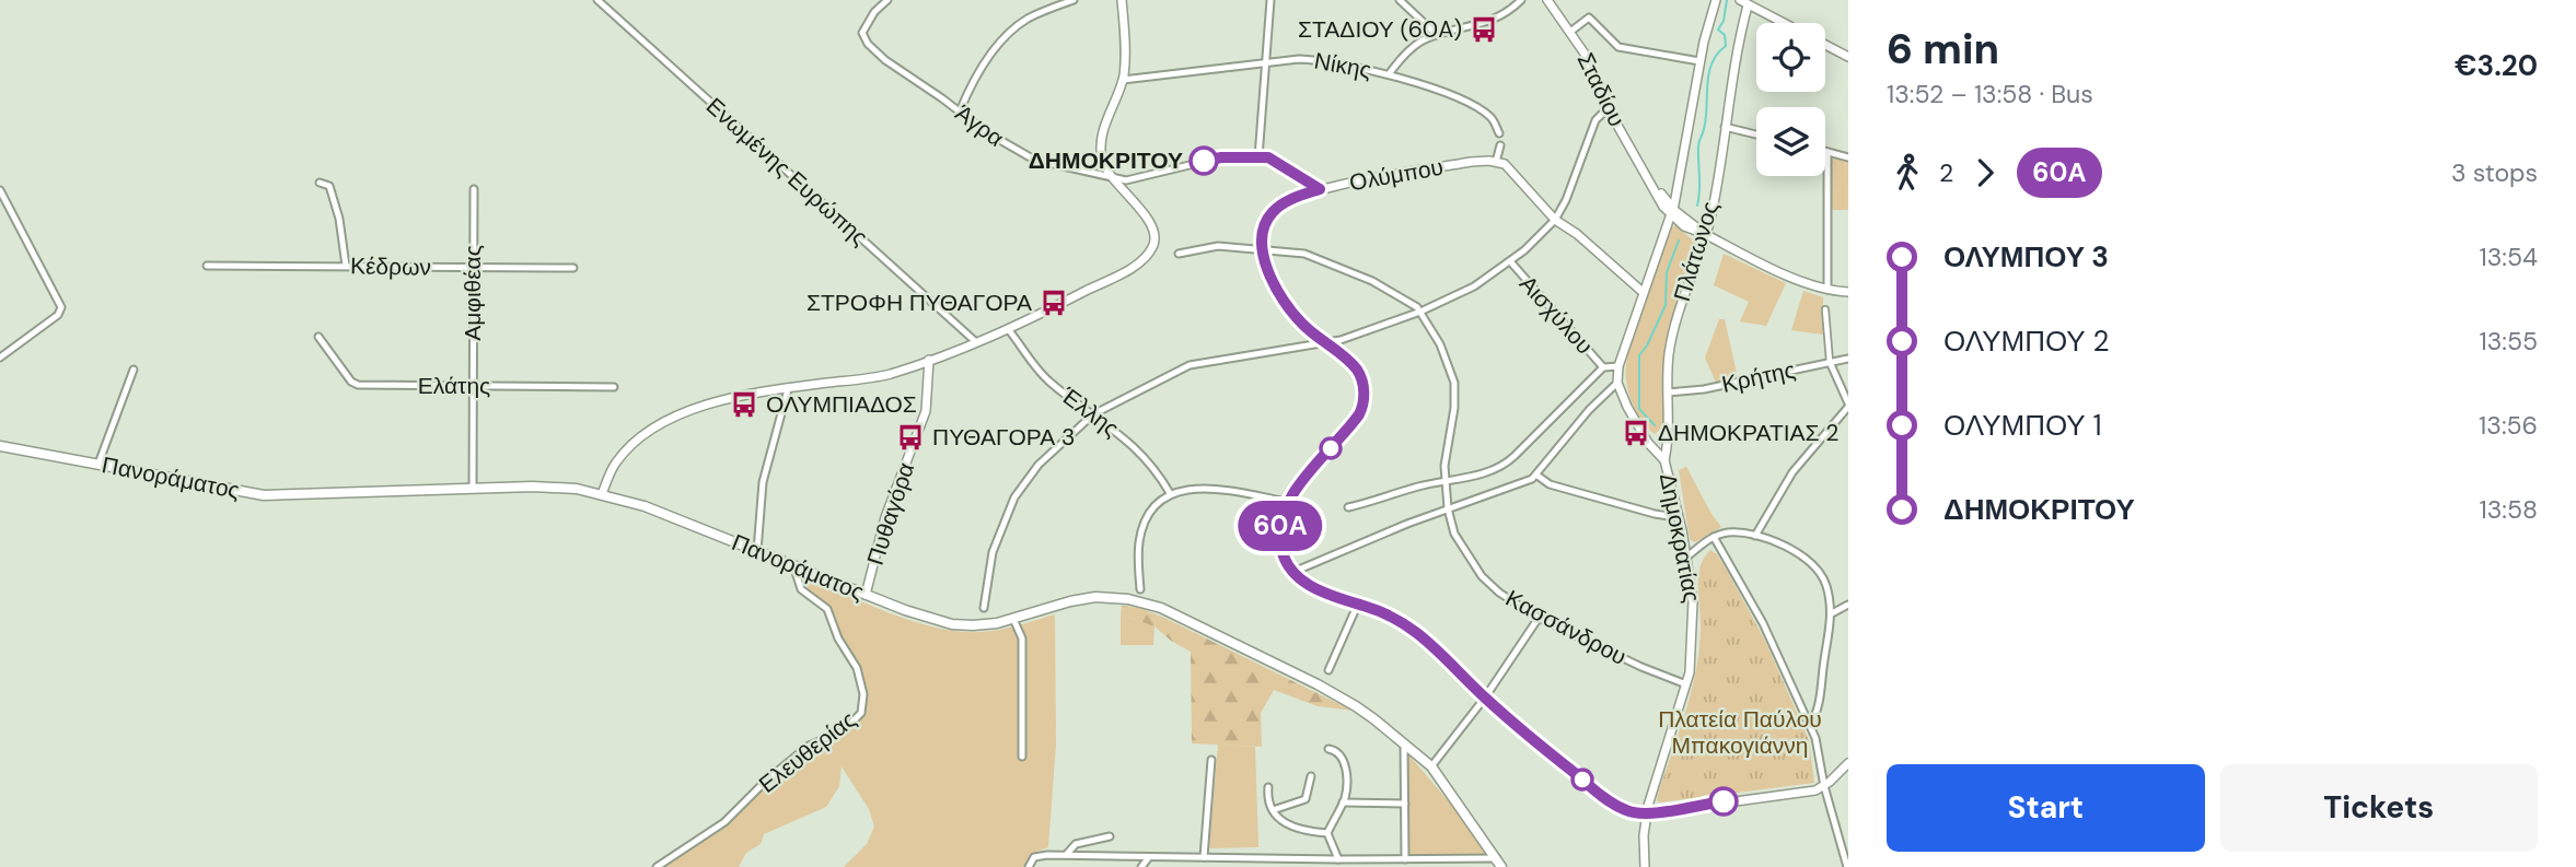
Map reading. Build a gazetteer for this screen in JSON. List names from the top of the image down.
{
  "streets": {
    "main road": ["Πανοράματος"],
    "street": [
      "Νίκης",
      "Σταδίου",
      "Άγρα",
      "Ενωμένης Ευρώπης",
      "Ολύμπου",
      "Πλάτωνος",
      "Κέδρων",
      "Αμφιθέας",
      "Αισχύλου",
      "Κρήτης",
      "Ελάτης",
      "Έλλης",
      "Πυθαγόρα",
      "Δημοκρατίας",
      "Κασσάνδρου",
      "Ελευθερίας"
    ]
  },
  "crossings": [
    ["Σταδίου", "Πλάτωνος"],
    ["Ολύμπου", "Κασσάνδρου"],
    ["Πλάτωνος", "Κρήτης"],
    ["Πλάτωνος", "Δημοκρατίας"],
    ["Κέδρων", "Αμφιθέας"],
    ["Αμφιθέας", "Ελάτης"],
    ["Αμφιθέας", "Πανοράματος"],
    ["Πανοράματος", "Πυθαγόρα"],
    ["Πανοράματος", "Ελευθερίας"],
    ["Δημοκρατίας", "Κασσάνδρου"]
  ],
  "parks": ["Πλατεία Παύλου Μπακογιάννη"],
  "places": {
    "bus stop": [
      "ΣΤΑΔΙΟΥ (60A)",
      "ΣΤΡΟΦΗ ΠΥΘΑΓΟΡΑ",
      "ΟΛΥΜΠΙΑΔΟΣ",
      "ΔΗΜΟΚΡΑΤΙΑΣ 2",
      "ΠΥΘΑΓΟΡΑ 3"
    ],
    "other": ["ΔΗΜΟΚΡΙΤΟΥ"]
  },
  "lines": ["bus line 60Α"],
  "page": {
    "on_map": "60Α",
    "heading": ["6 min", "13:52 – 13:58 · Bus", "€3.20"],
    "legs": ["2", "60Α", "3 stops"],
    "list": [
      {
        "name": "ΟΛΥΜΠΟΥ 3",
        "value": "13:54"
      },
      {
        "name": "ΟΛΥΜΠΟΥ 2",
        "value": "13:55"
      },
      {
        "name": "ΟΛΥΜΠΟΥ 1",
        "value": "13:56"
      },
      {
        "name": "ΔΗΜΟΚΡΙΤΟΥ",
        "value": "13:58"
      }
    ],
    "buttons": ["Start", "Tickets"]
  }
}
